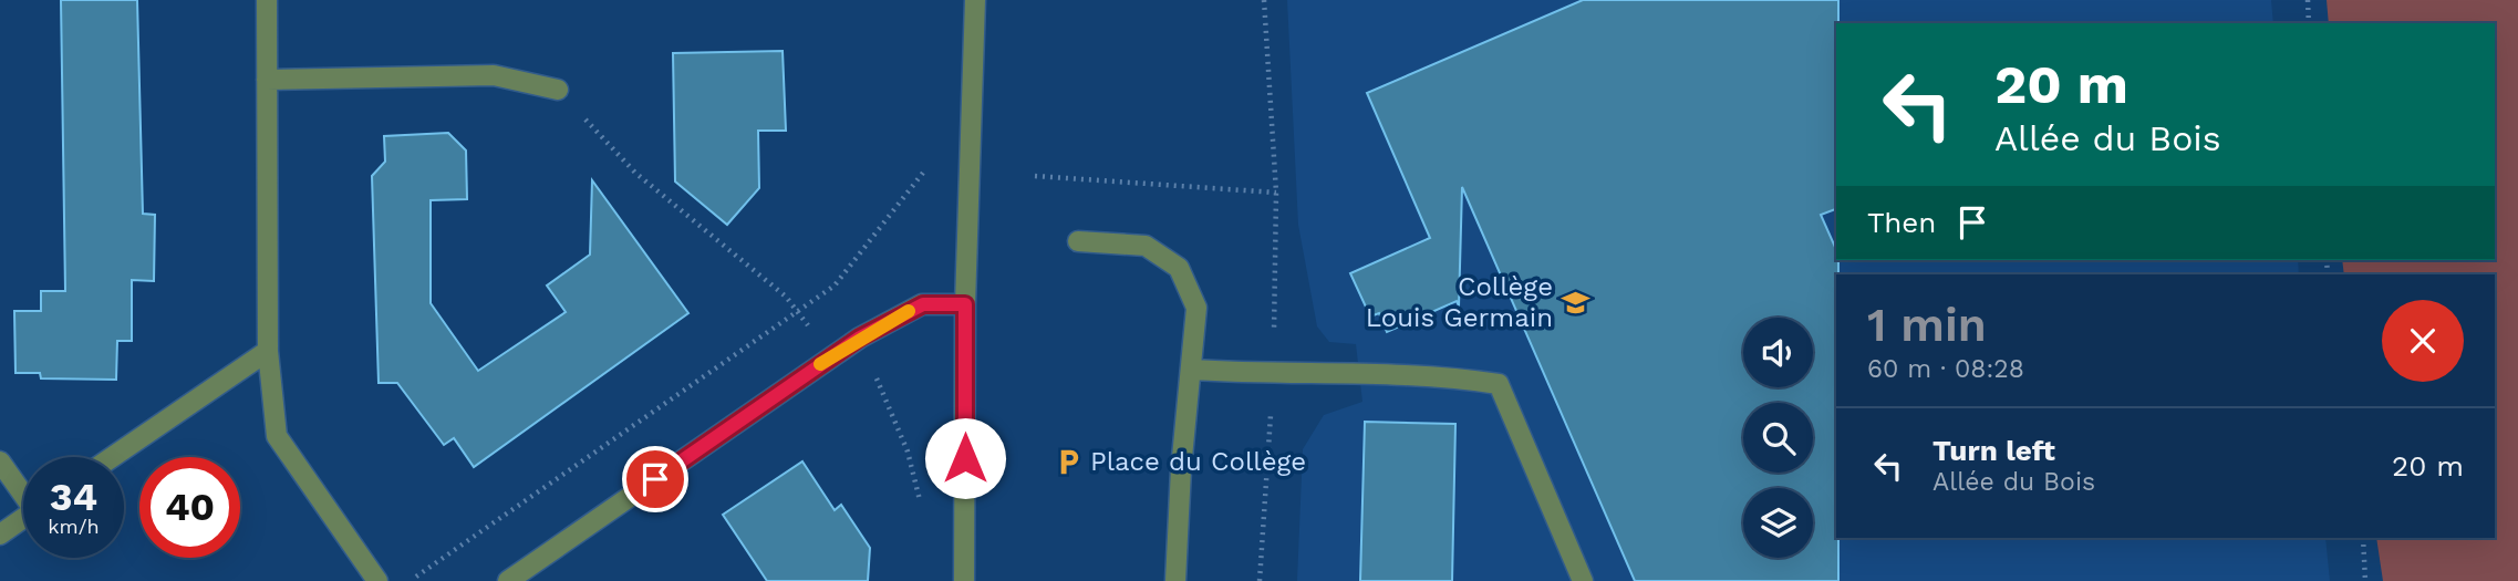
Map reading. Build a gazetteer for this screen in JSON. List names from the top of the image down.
{
  "places": {
    "school or university": ["Collège Louis Germain"],
    "parking": ["Place du Collège"]
  },
  "page": {
    "turn": ["20 m", "Allée du Bois"],
    "then": "Then",
    "heading": ["1 min", "60 m · 08:28"],
    "list": [
      {
        "name": "Turn left",
        "note": "Allée du Bois",
        "value": "20 m"
      }
    ],
    "speed": "34 km/h",
    "limit": "40"
  }
}
